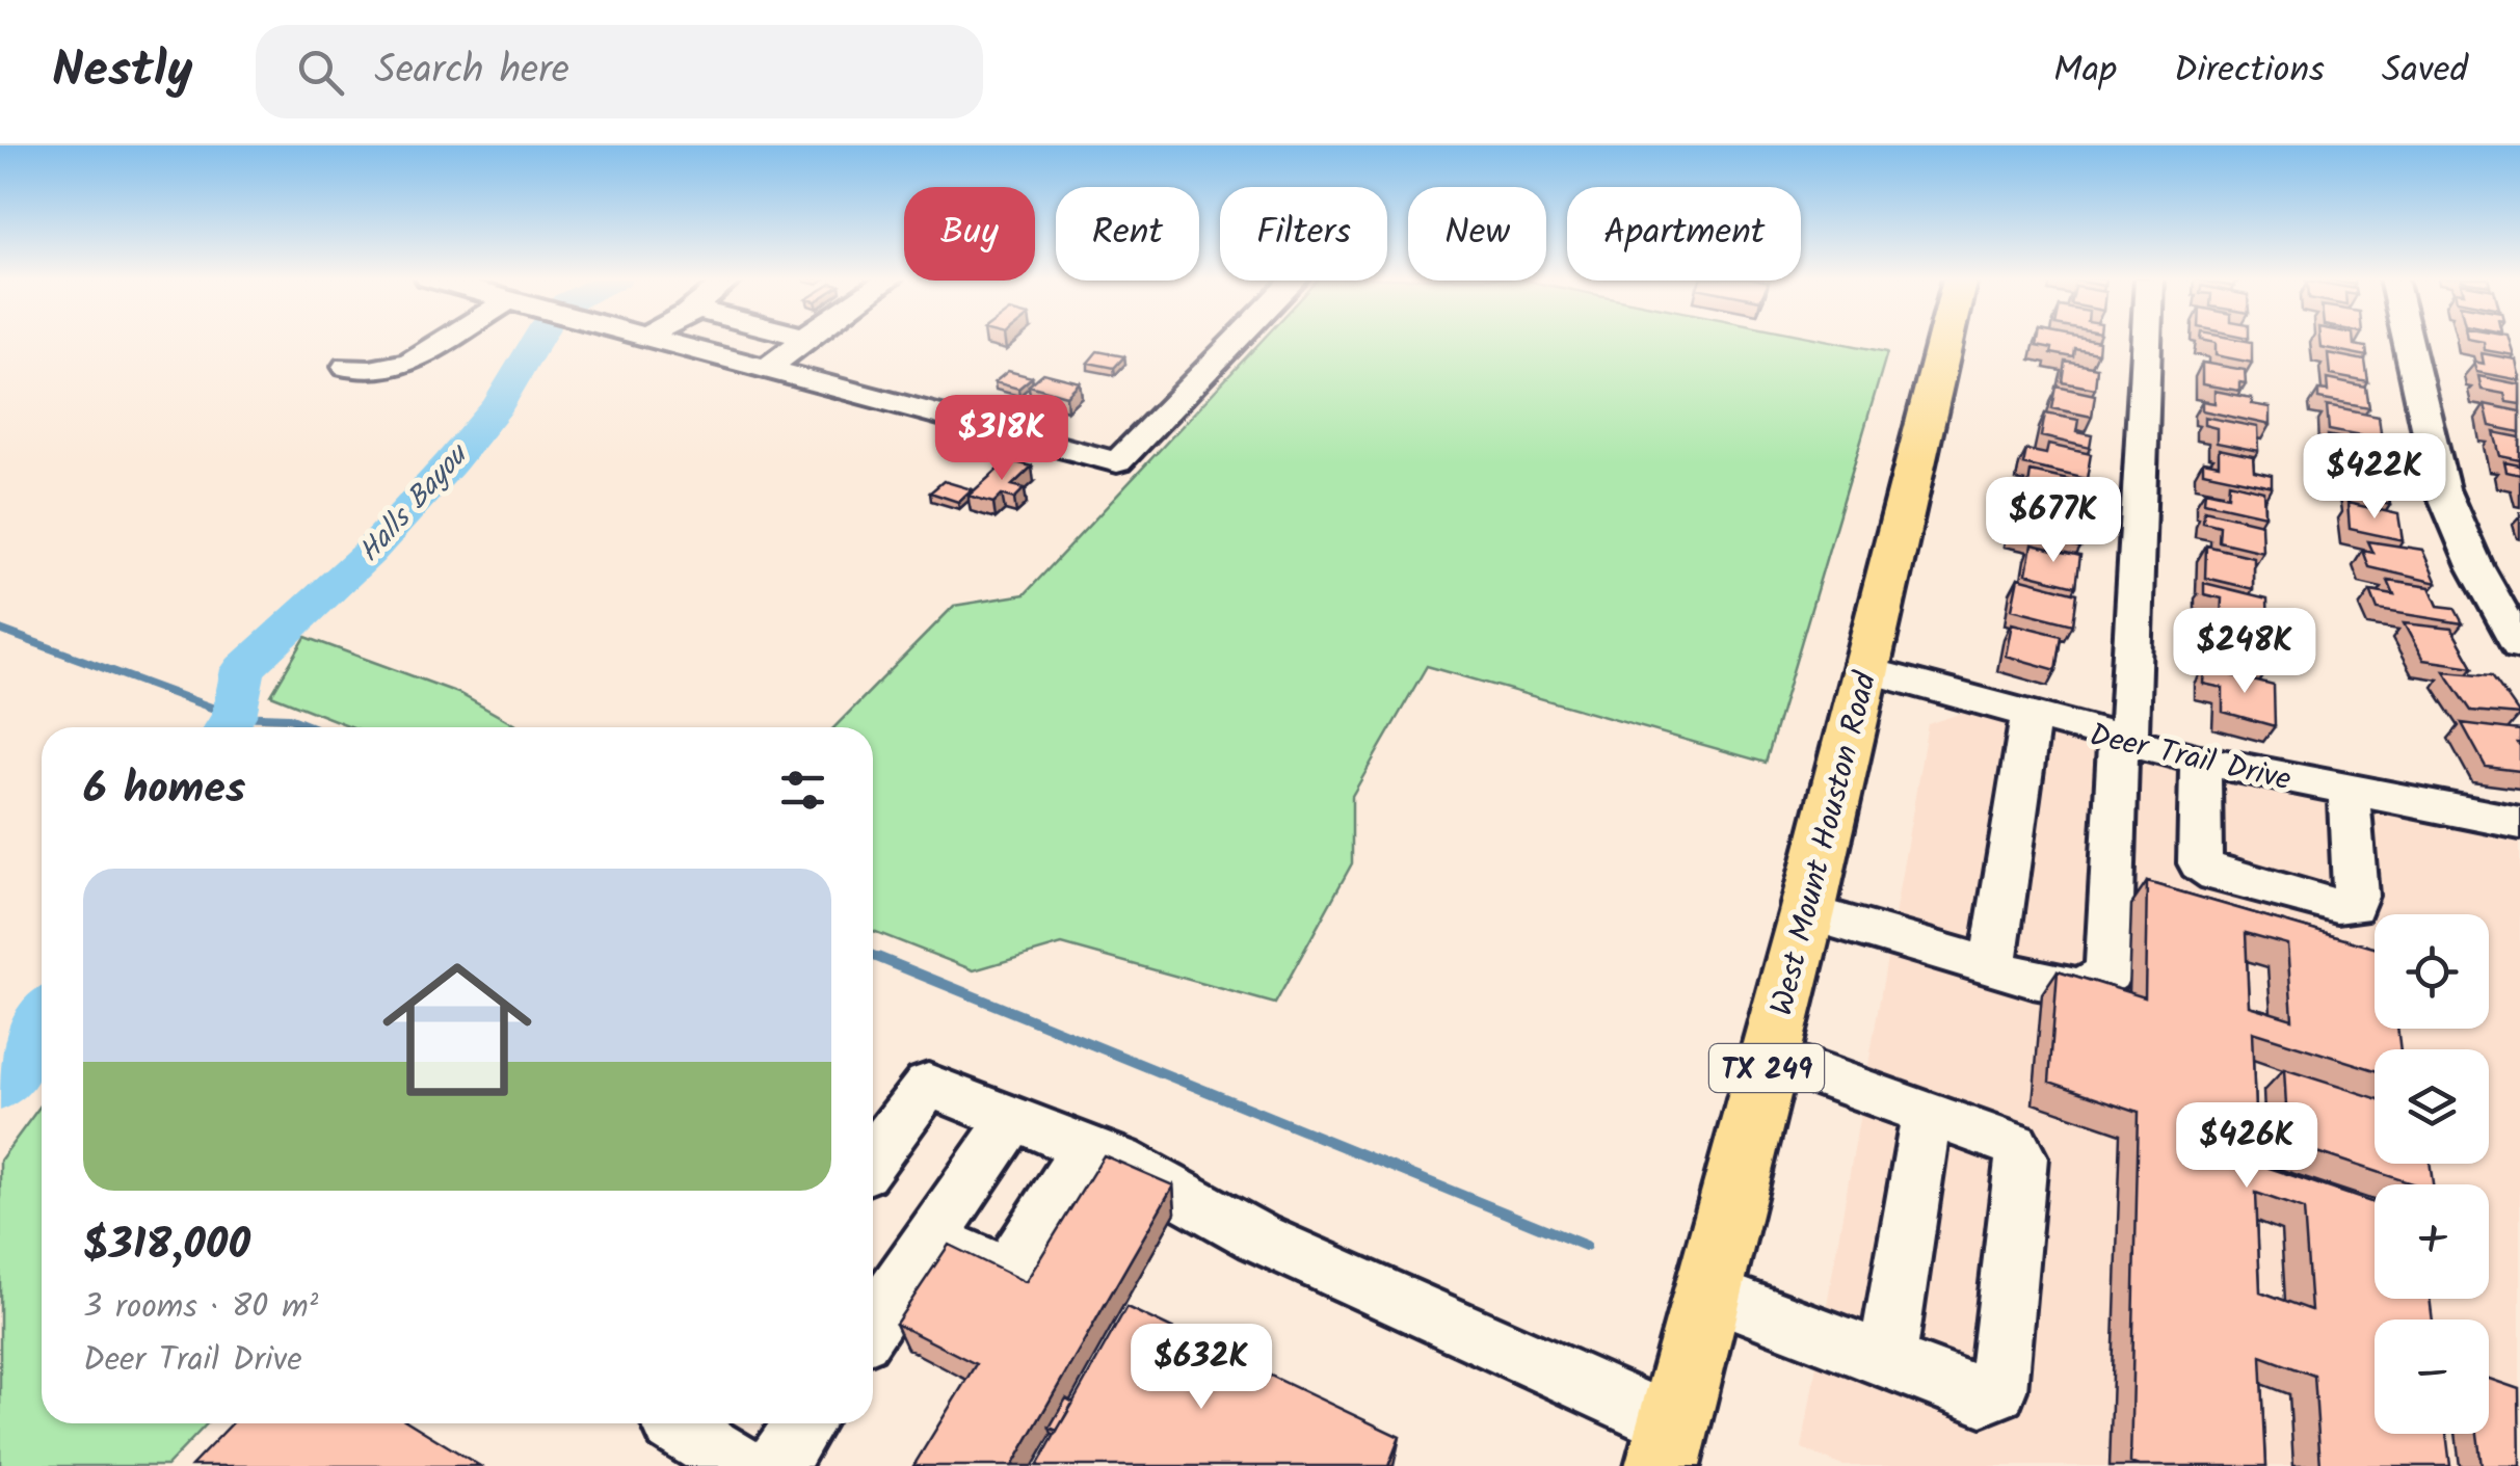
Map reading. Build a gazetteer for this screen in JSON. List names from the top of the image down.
{
  "streets": {
    "main road": ["West Mount Houston Road", "TX 249"],
    "street": ["Deer Trail Drive"]
  },
  "crossings": [
    ["Deer Trail Drive", "West Mount Houston Road"]
  ],
  "water": ["Halls Bayou"],
  "page": {
    "header": "Nestly",
    "search": "Search here",
    "nav": ["Map", "Directions", "Saved"],
    "chip": [
      "Buy",
      "Rent",
      "Filters",
      "New",
      "Apartment"
    ],
    "price": [
      "$318K",
      "$422K",
      "$677K",
      "$248K",
      "$426K",
      "$632K"
    ],
    "heading": "6 homes",
    "list": [
      {
        "name": "$318,000",
        "note": "3 rooms · 80 m² · Deer Trail Drive"
      }
    ],
    "map_buttons": ["+", "−"]
  }
}
